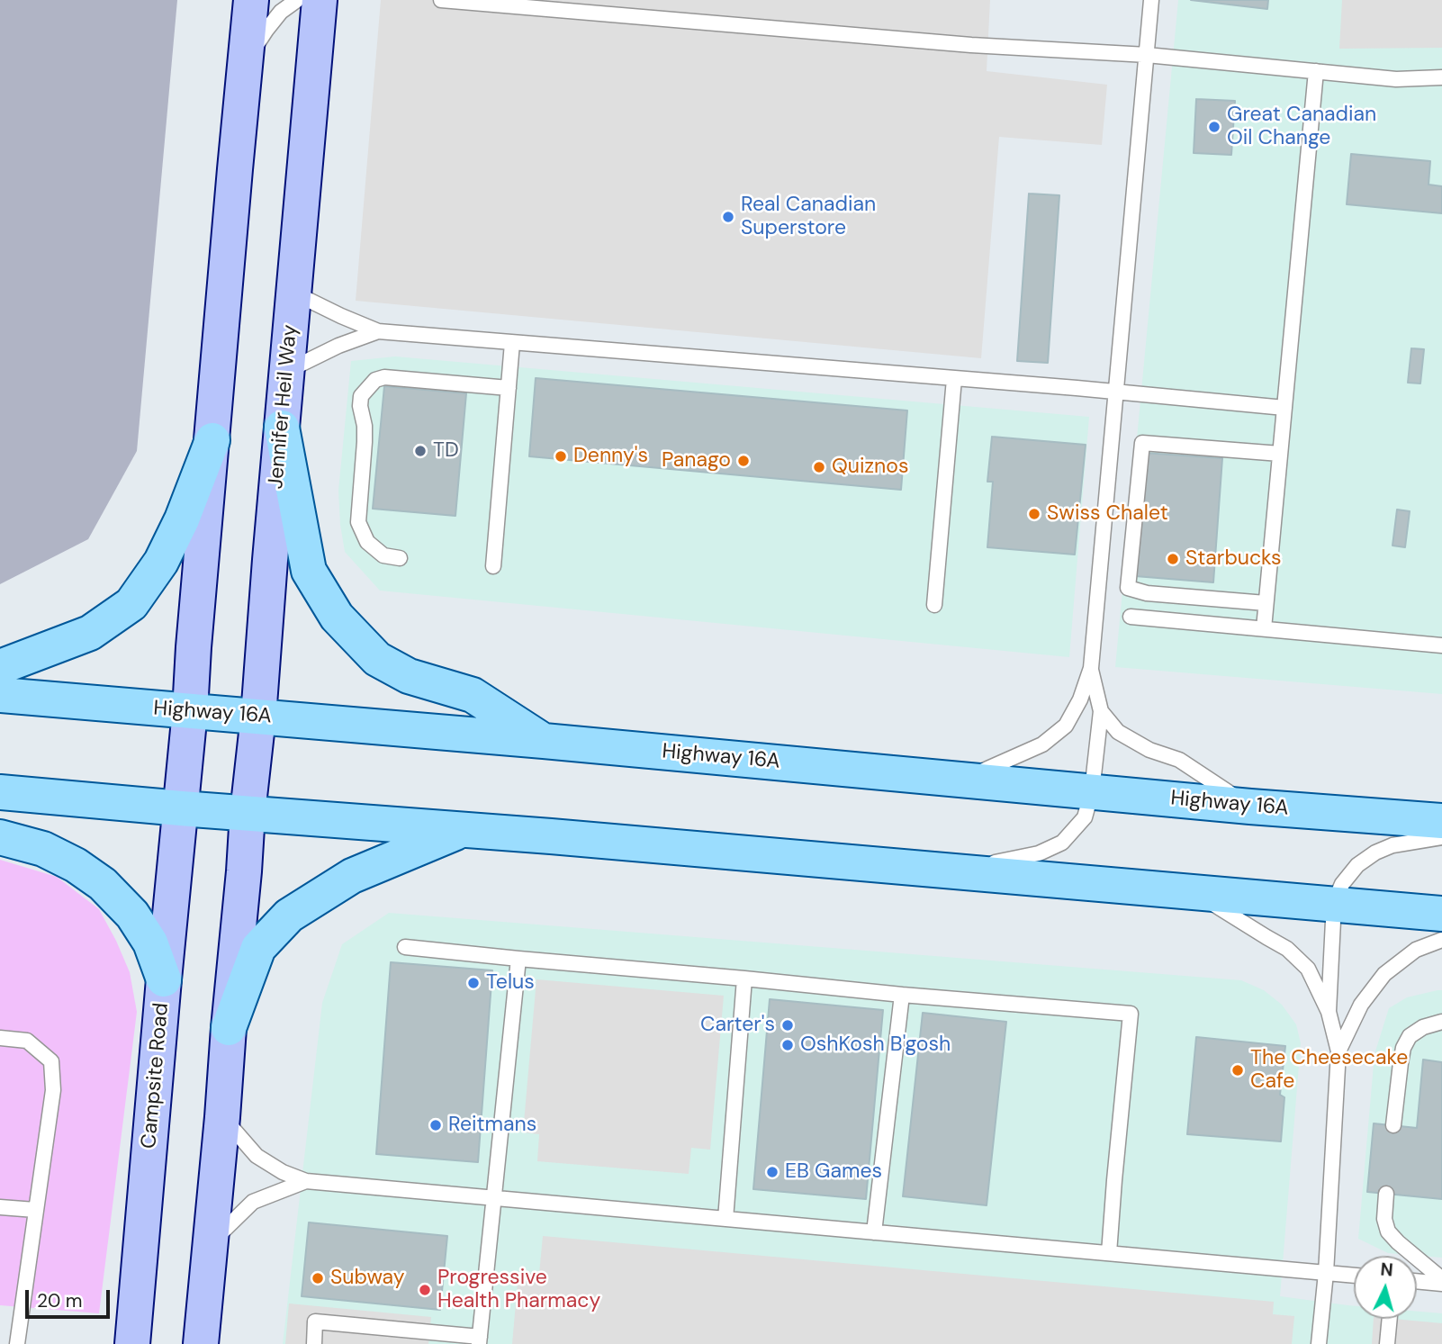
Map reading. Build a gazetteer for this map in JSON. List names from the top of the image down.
{
  "streets": {
    "main road": ["Jennifer Heil Way", "Highway 16A", "Campsite Road"]
  },
  "crossings": [
    ["Jennifer Heil Way", "Highway 16A"]
  ],
  "places": [
    "Great Canadian Oil Change",
    "Real Canadian Superstore",
    "TD",
    "Denny's",
    "Panago",
    "Quiznos",
    "Swiss Chalet",
    "Starbucks",
    "Telus",
    "Carter's",
    "OshKosh B'gosh",
    "The Cheesecake Cafe",
    "Reitmans",
    "EB Games",
    "Subway",
    "Progressive Health Pharmacy"
  ],
  "scale_bar": "20 m",
  "north": "top"
}
